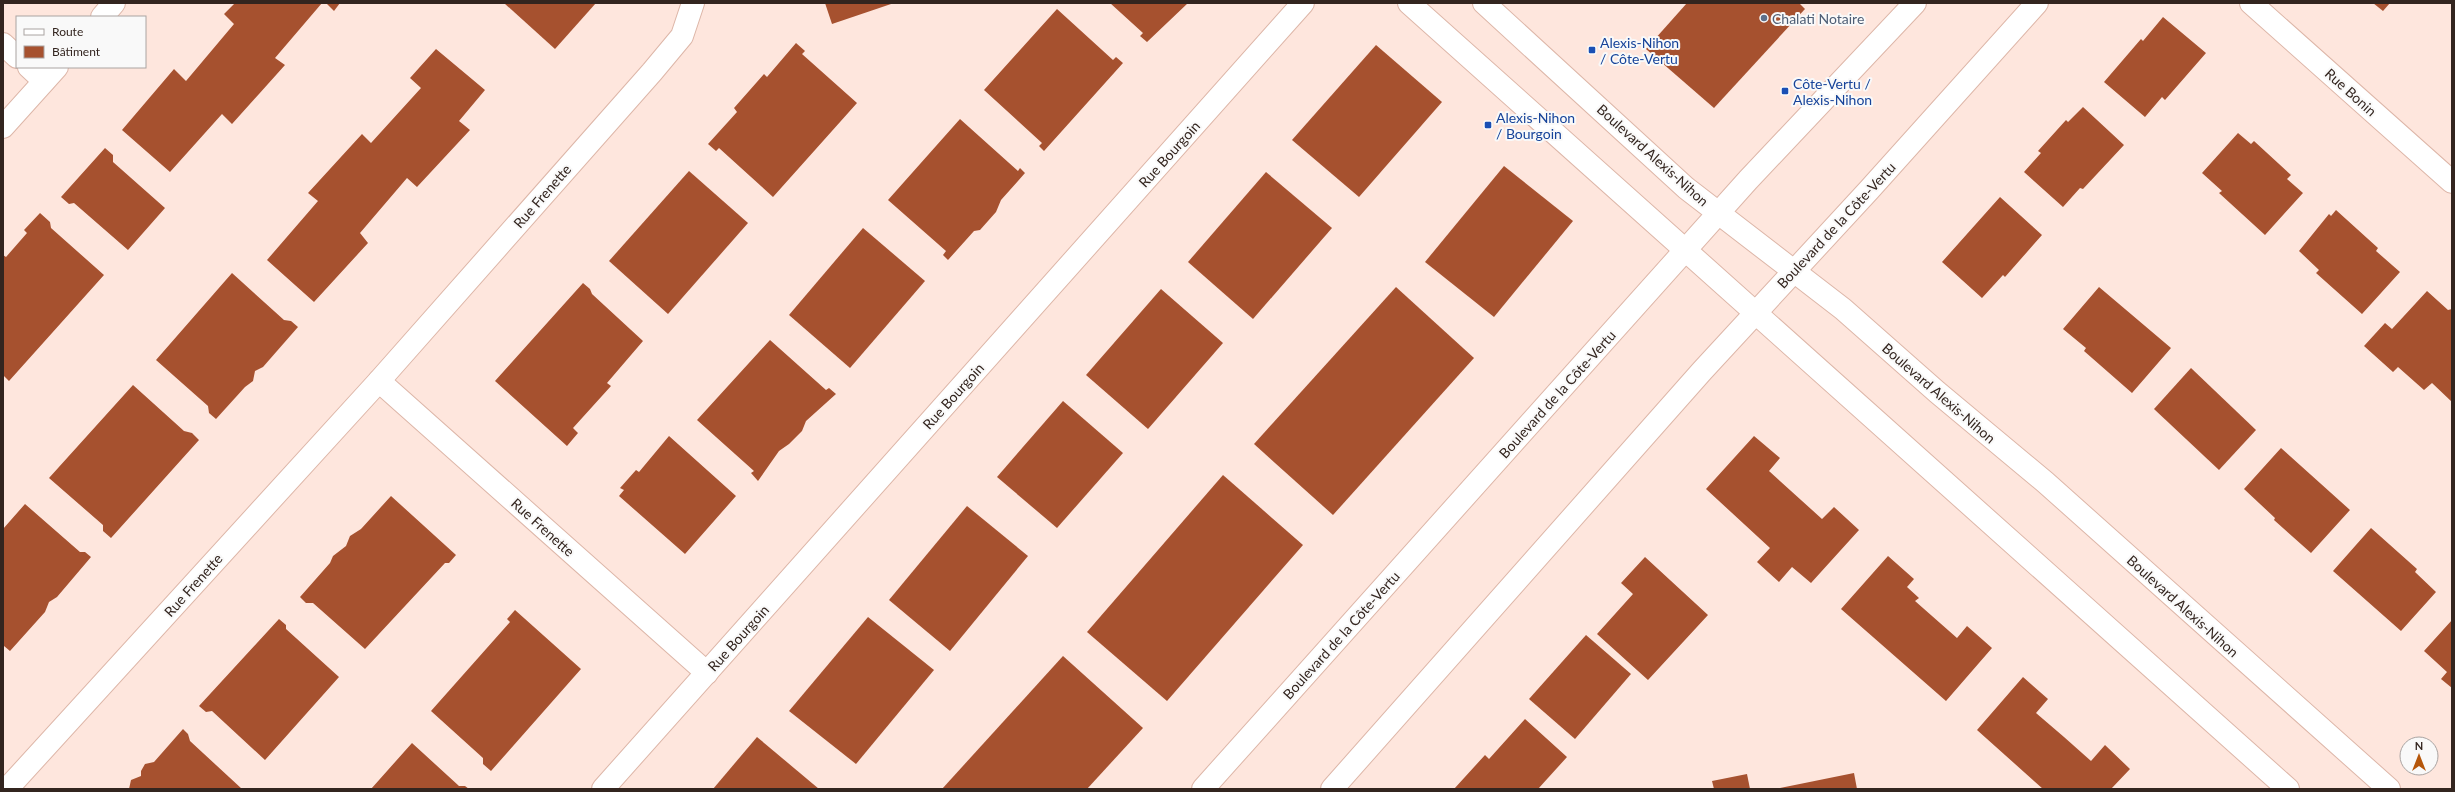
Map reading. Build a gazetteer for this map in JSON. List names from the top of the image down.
{
  "streets": {
    "street": [
      "Rue Bonin",
      "Rue Bourgoin",
      "Boulevard Alexis-Nihon",
      "Rue Frenette",
      "Boulevard de la Côte-Vertu"
    ]
  },
  "crossings": [
    ["Rue Bourgoin", "Rue Frenette"],
    ["Boulevard Alexis-Nihon", "Boulevard de la Côte-Vertu"]
  ],
  "places": {
    "other": ["Chalati Notaire"],
    "transit": ["Alexis-Nihon / Côte-Vertu", "Côte-Vertu / Alexis-Nihon", "Alexis-Nihon / Bourgoin"]
  },
  "legend": ["Route", "Bâtiment"],
  "north": "top"
}
